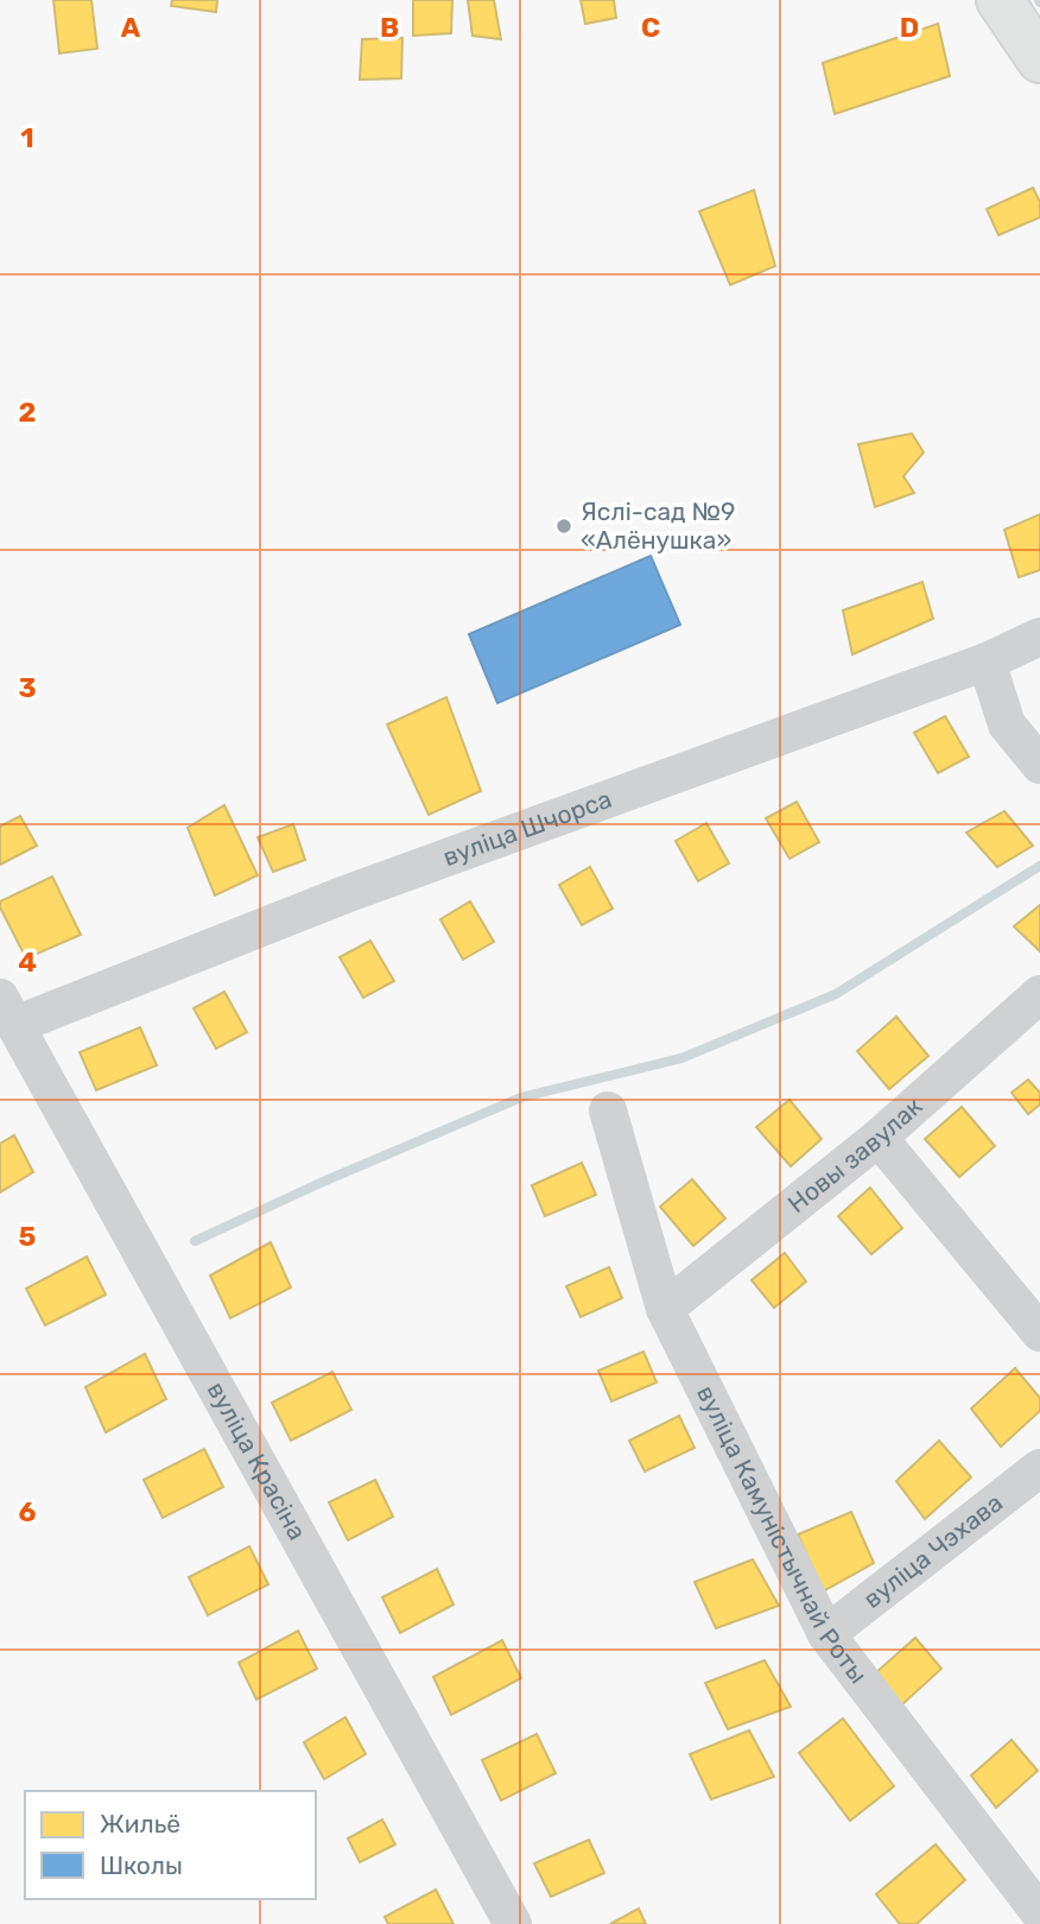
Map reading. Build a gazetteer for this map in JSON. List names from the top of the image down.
{
  "streets": {
    "street": [
      "вуліца Шчорса",
      "Новы завулак",
      "вуліца Красіна",
      "вуліца Камуністычнай Роты",
      "вуліца Чэхава"
    ]
  },
  "crossings": [
    ["вуліца Шчорса", "вуліца Красіна"],
    ["Новы завулак", "вуліца Камуністычнай Роты"],
    ["вуліца Камуністычнай Роты", "вуліца Чэхава"]
  ],
  "places": ["Яслі-сад №9 «Алёнушка»"],
  "legend": ["Жильё", "Школы"],
  "grid": {
    "columns": [
      "A",
      "B",
      "C",
      "D"
    ],
    "rows": [
      "1",
      "2",
      "3",
      "4",
      "5",
      "6"
    ]
  }
}
